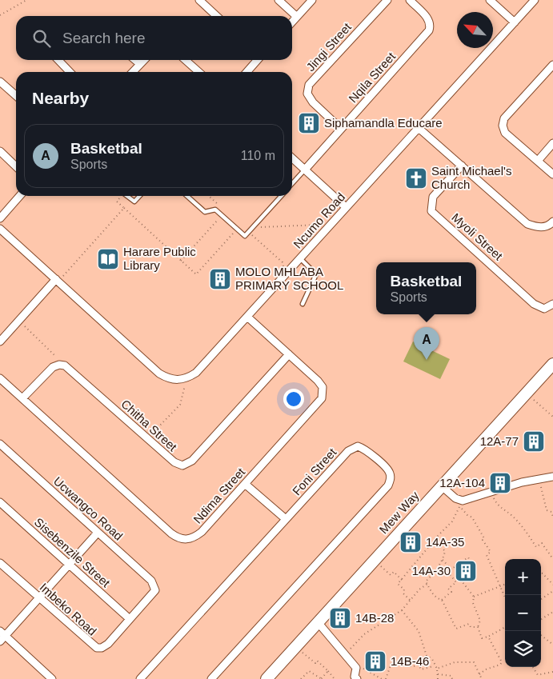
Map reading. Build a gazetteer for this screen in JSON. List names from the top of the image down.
{
  "streets": {
    "main road": ["Mew Way"],
    "street": [
      "Jingi Street",
      "Nqila Street",
      "Ncumo Road",
      "Myoli Street",
      "Chitha Street",
      "Foni Street",
      "Ndima Street",
      "Ucwangco Road",
      "Sisebenzile Street",
      "Imbeko Road"
    ]
  },
  "crossings": [
    ["Jingi Street", "Nqila Street"],
    ["Ncumo Road", "Ndima Street"],
    ["Chitha Street", "Ndima Street"],
    ["Ucwangco Road", "Imbeko Road"],
    ["Sisebenzile Street", "Imbeko Road"]
  ],
  "places": {
    "building": [
      "Siphamandla Educare",
      "MOLO MHLABA PRIMARY SCHOOL",
      "12A-77",
      "12A-104",
      "14A-35",
      "14A-30",
      "14B-28",
      "14B-46"
    ],
    "church": ["Saint Michael's Church"],
    "library": ["Harare Public Library"]
  },
  "north": "top left",
  "page": {
    "search": "Search here",
    "heading": "Nearby",
    "list": [
      {
        "mark": "A",
        "name": "Basketbal",
        "note": "Sports",
        "value": "110 m"
      }
    ],
    "popup": ["Basketbal", "Sports"],
    "pins": "A",
    "map_buttons": ["+", "−"]
  }
}
